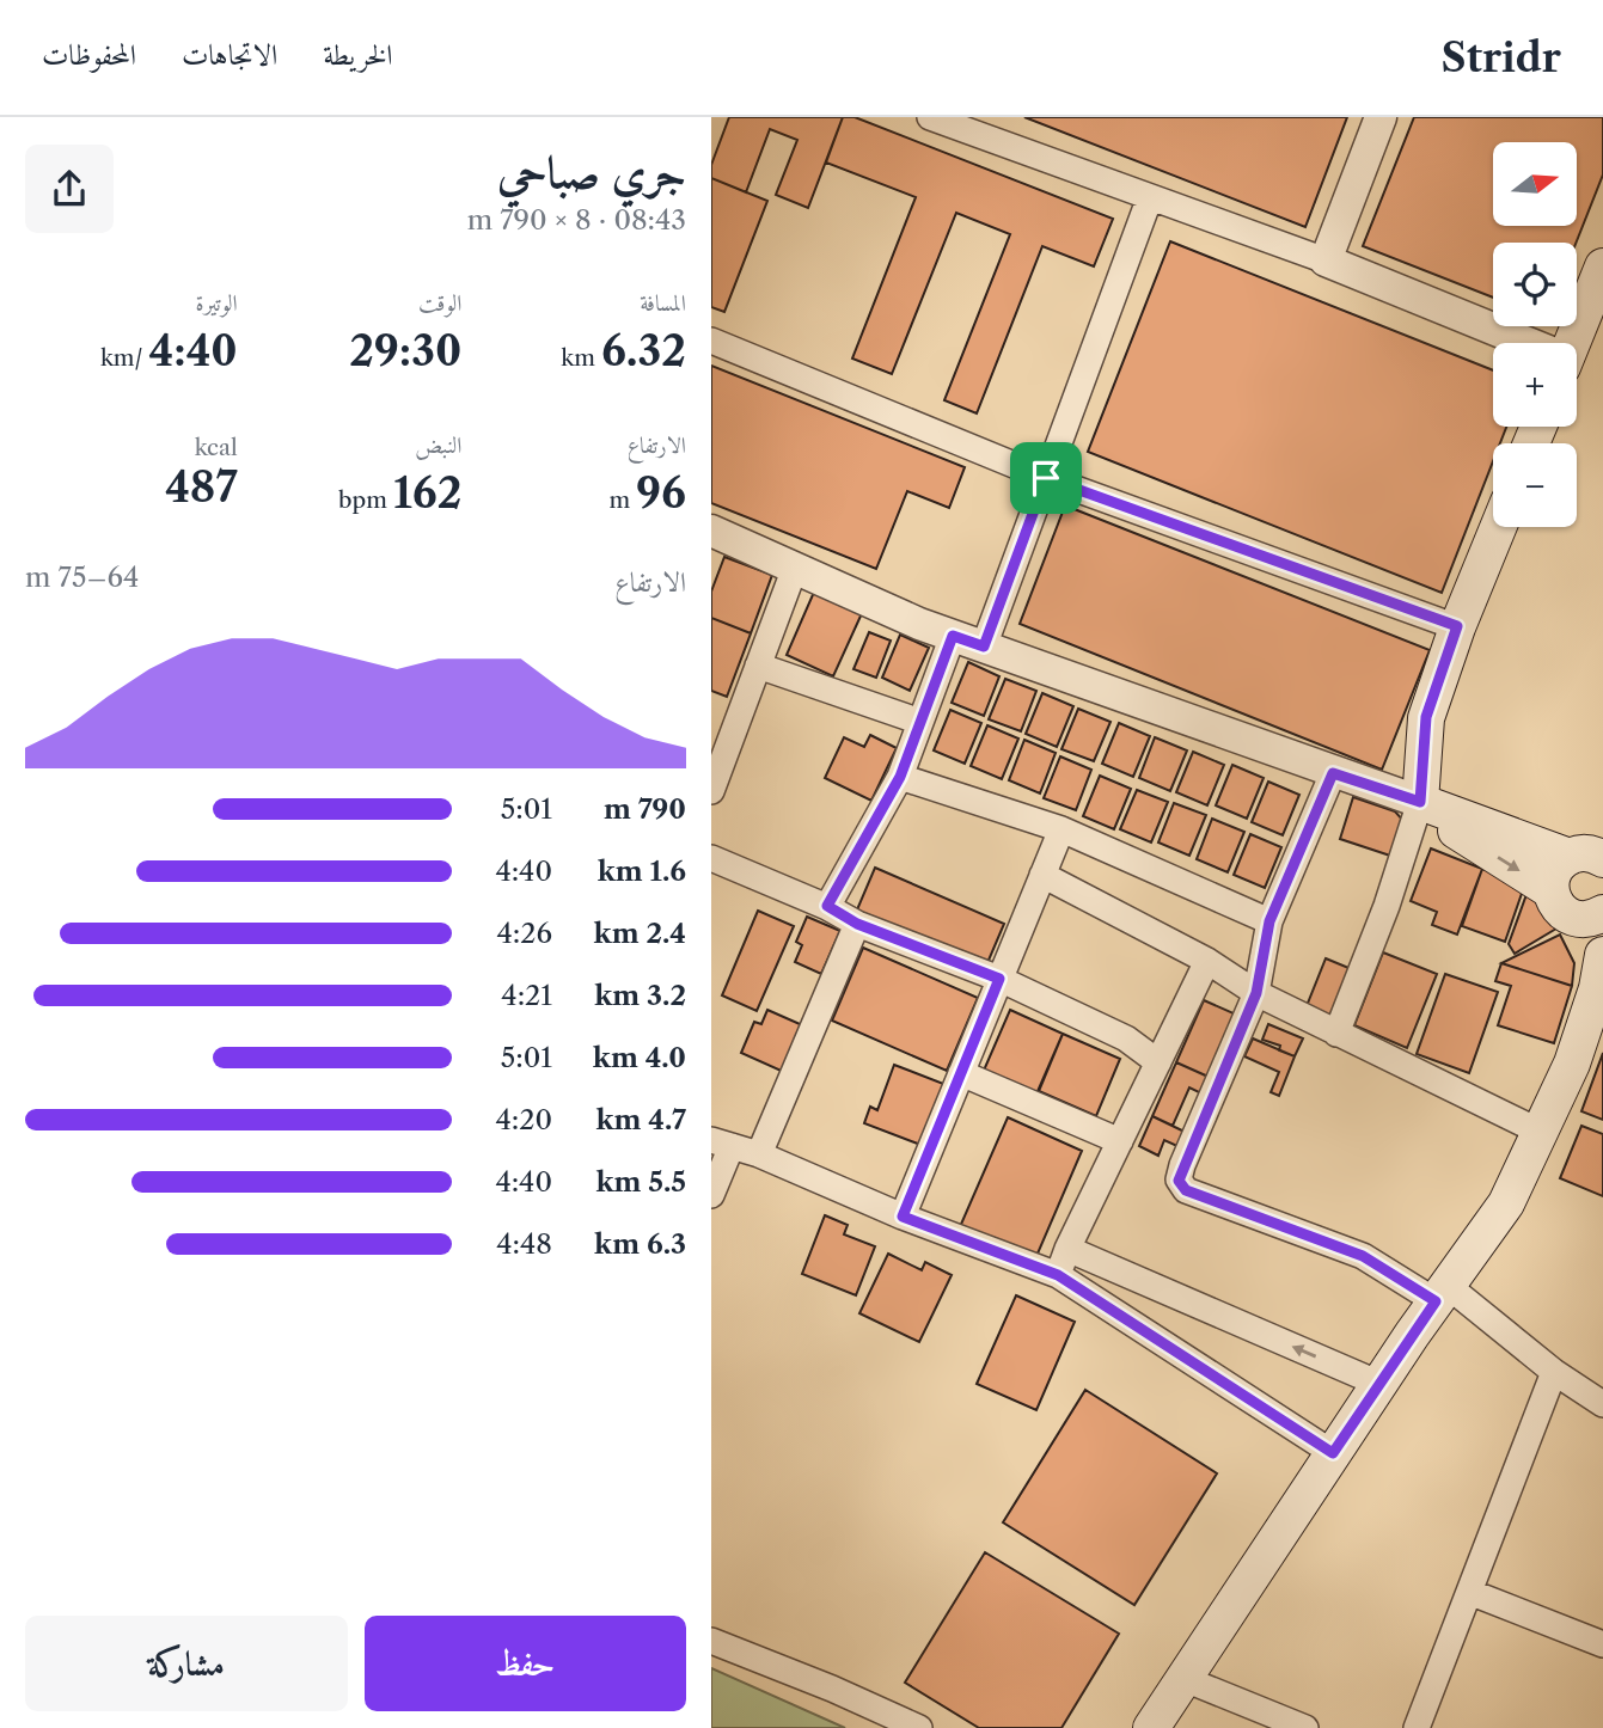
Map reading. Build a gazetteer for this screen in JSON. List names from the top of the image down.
{
  "north": "right",
  "page": {
    "header": "Stridr",
    "nav": ["الخريطة", "الاتجاهات", "المحفوظات"],
    "heading": ["جري صباحي", "08:43 · 8 × 790 m"],
    "map_buttons": ["+", "−"],
    "stats": [
      ["المسافة", "6.32 km"],
      ["الوقت", "29:30"],
      ["الوتيرة", "4:40 /km"],
      ["الارتفاع", "96 m"],
      ["النبض", "162 bpm"],
      ["kcal", "487"]
    ],
    "chart": ["الارتفاع", "64–75 m"],
    "list": [
      {
        "name": "790 m",
        "note": "5:01"
      },
      {
        "name": "1.6 km",
        "note": "4:40"
      },
      {
        "name": "2.4 km",
        "note": "4:26"
      },
      {
        "name": "3.2 km",
        "note": "4:21"
      },
      {
        "name": "4.0 km",
        "note": "5:01"
      },
      {
        "name": "4.7 km",
        "note": "4:20"
      },
      {
        "name": "5.5 km",
        "note": "4:40"
      },
      {
        "name": "6.3 km",
        "note": "4:48"
      }
    ],
    "buttons": ["حفظ", "مشاركة"]
  }
}
